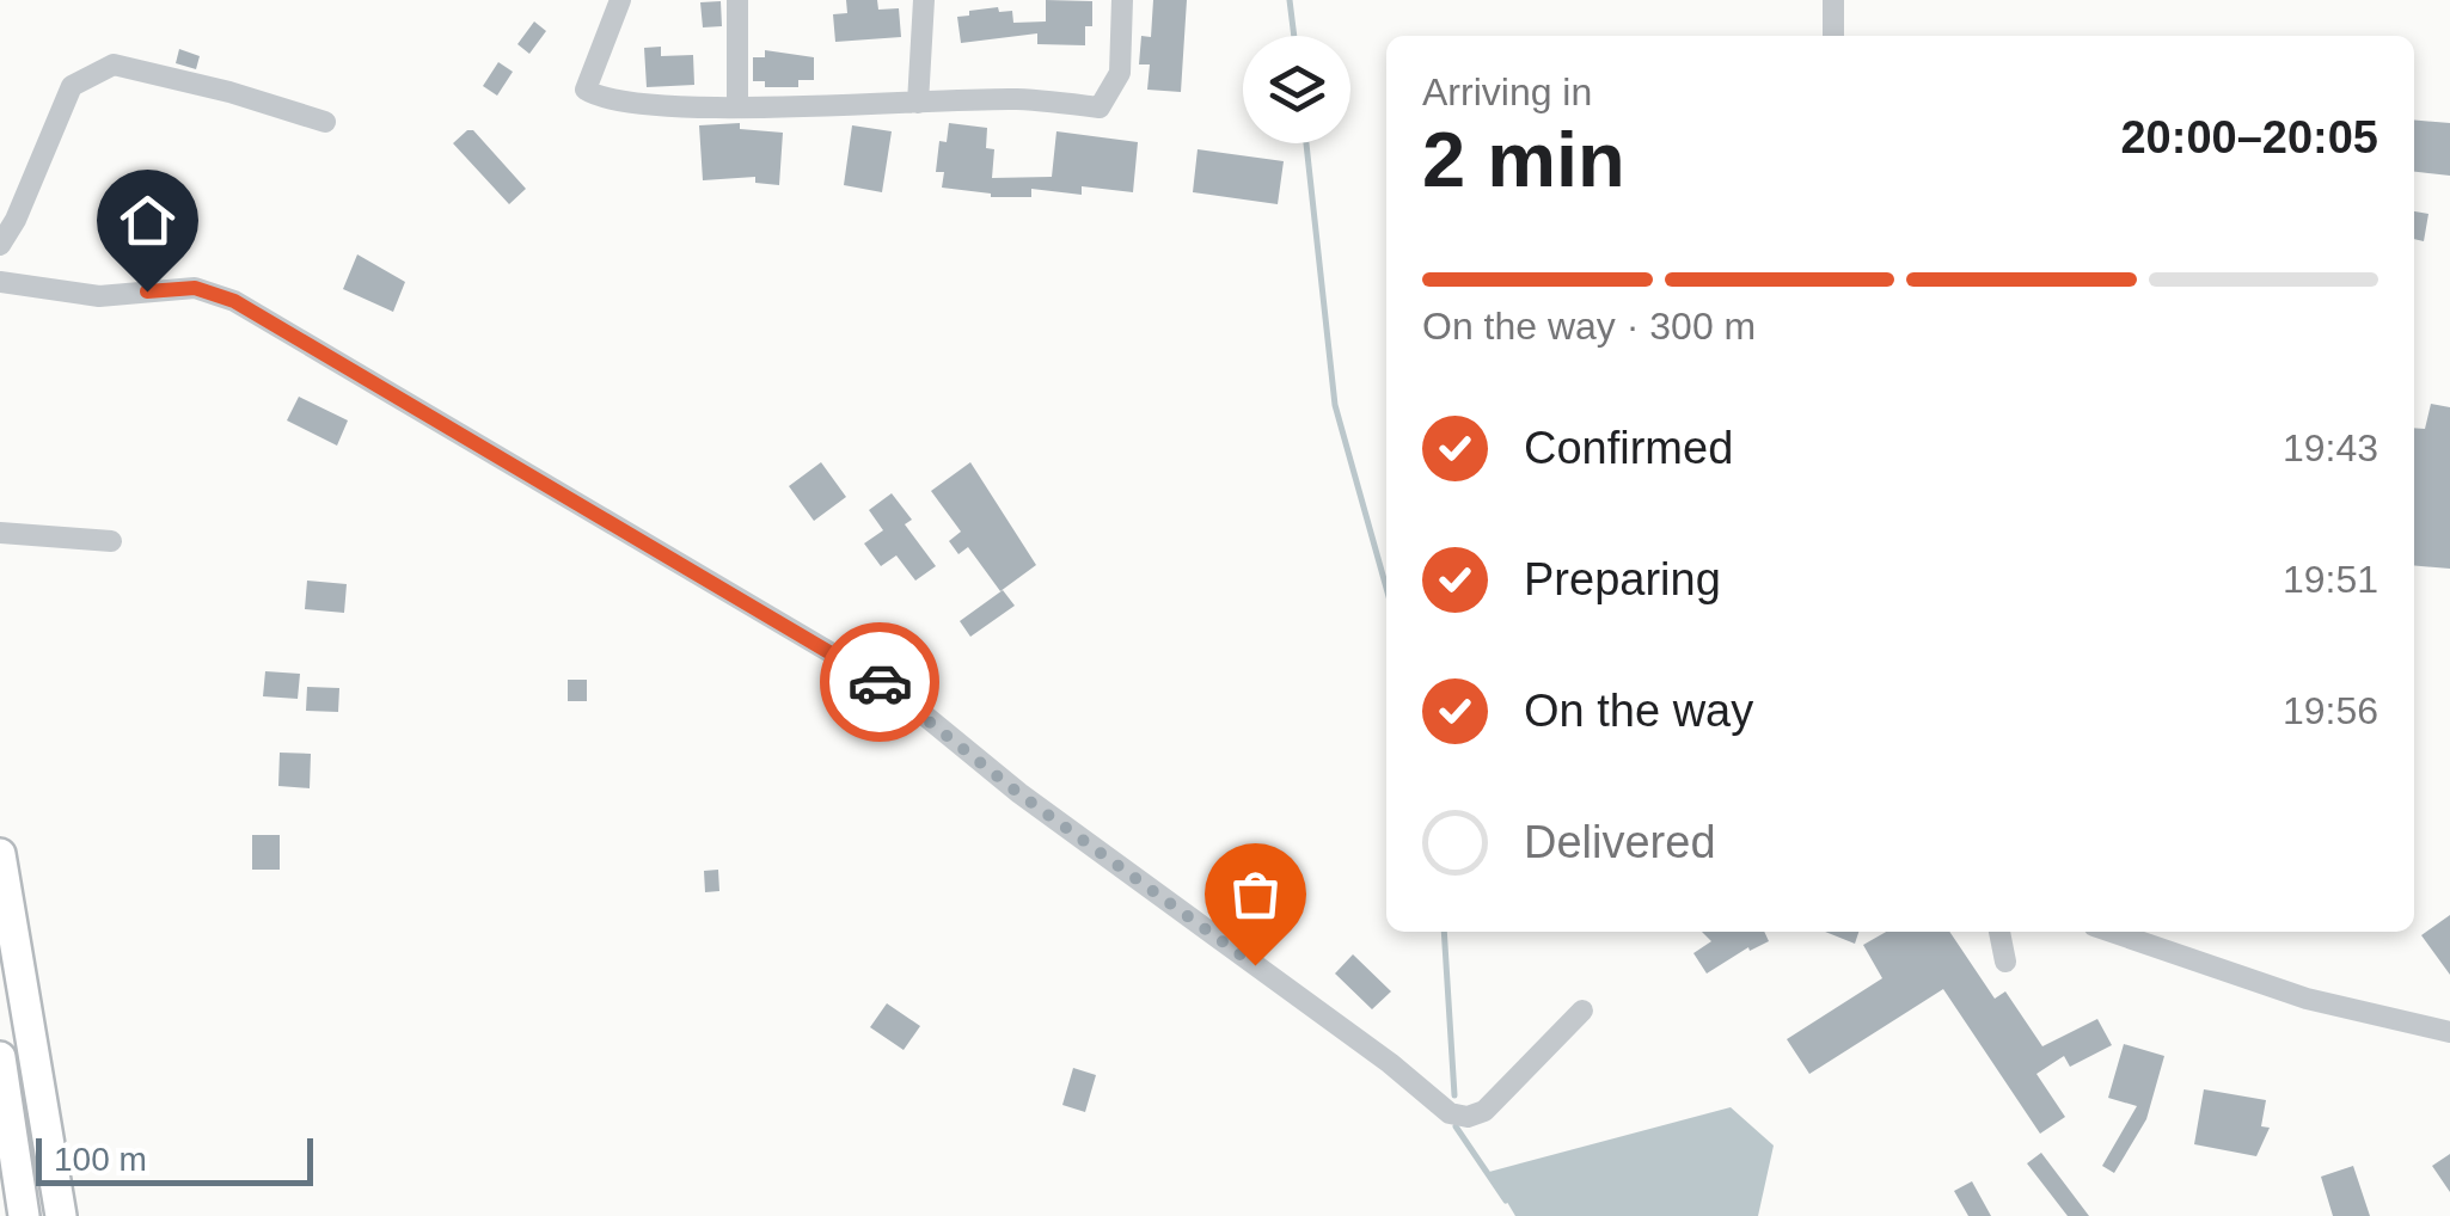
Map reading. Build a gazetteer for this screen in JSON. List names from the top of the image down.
{
  "scale_bar": "100 m",
  "page": {
    "heading": ["2 min", "Arriving in", "20:00–20:05"],
    "bar": "On the way · 300 m",
    "list": [
      ["Confirmed", "19:43"],
      ["Preparing", "19:51"],
      ["On the way", "19:56"],
      "Delivered"
    ],
    "scale": "100 m"
  }
}
